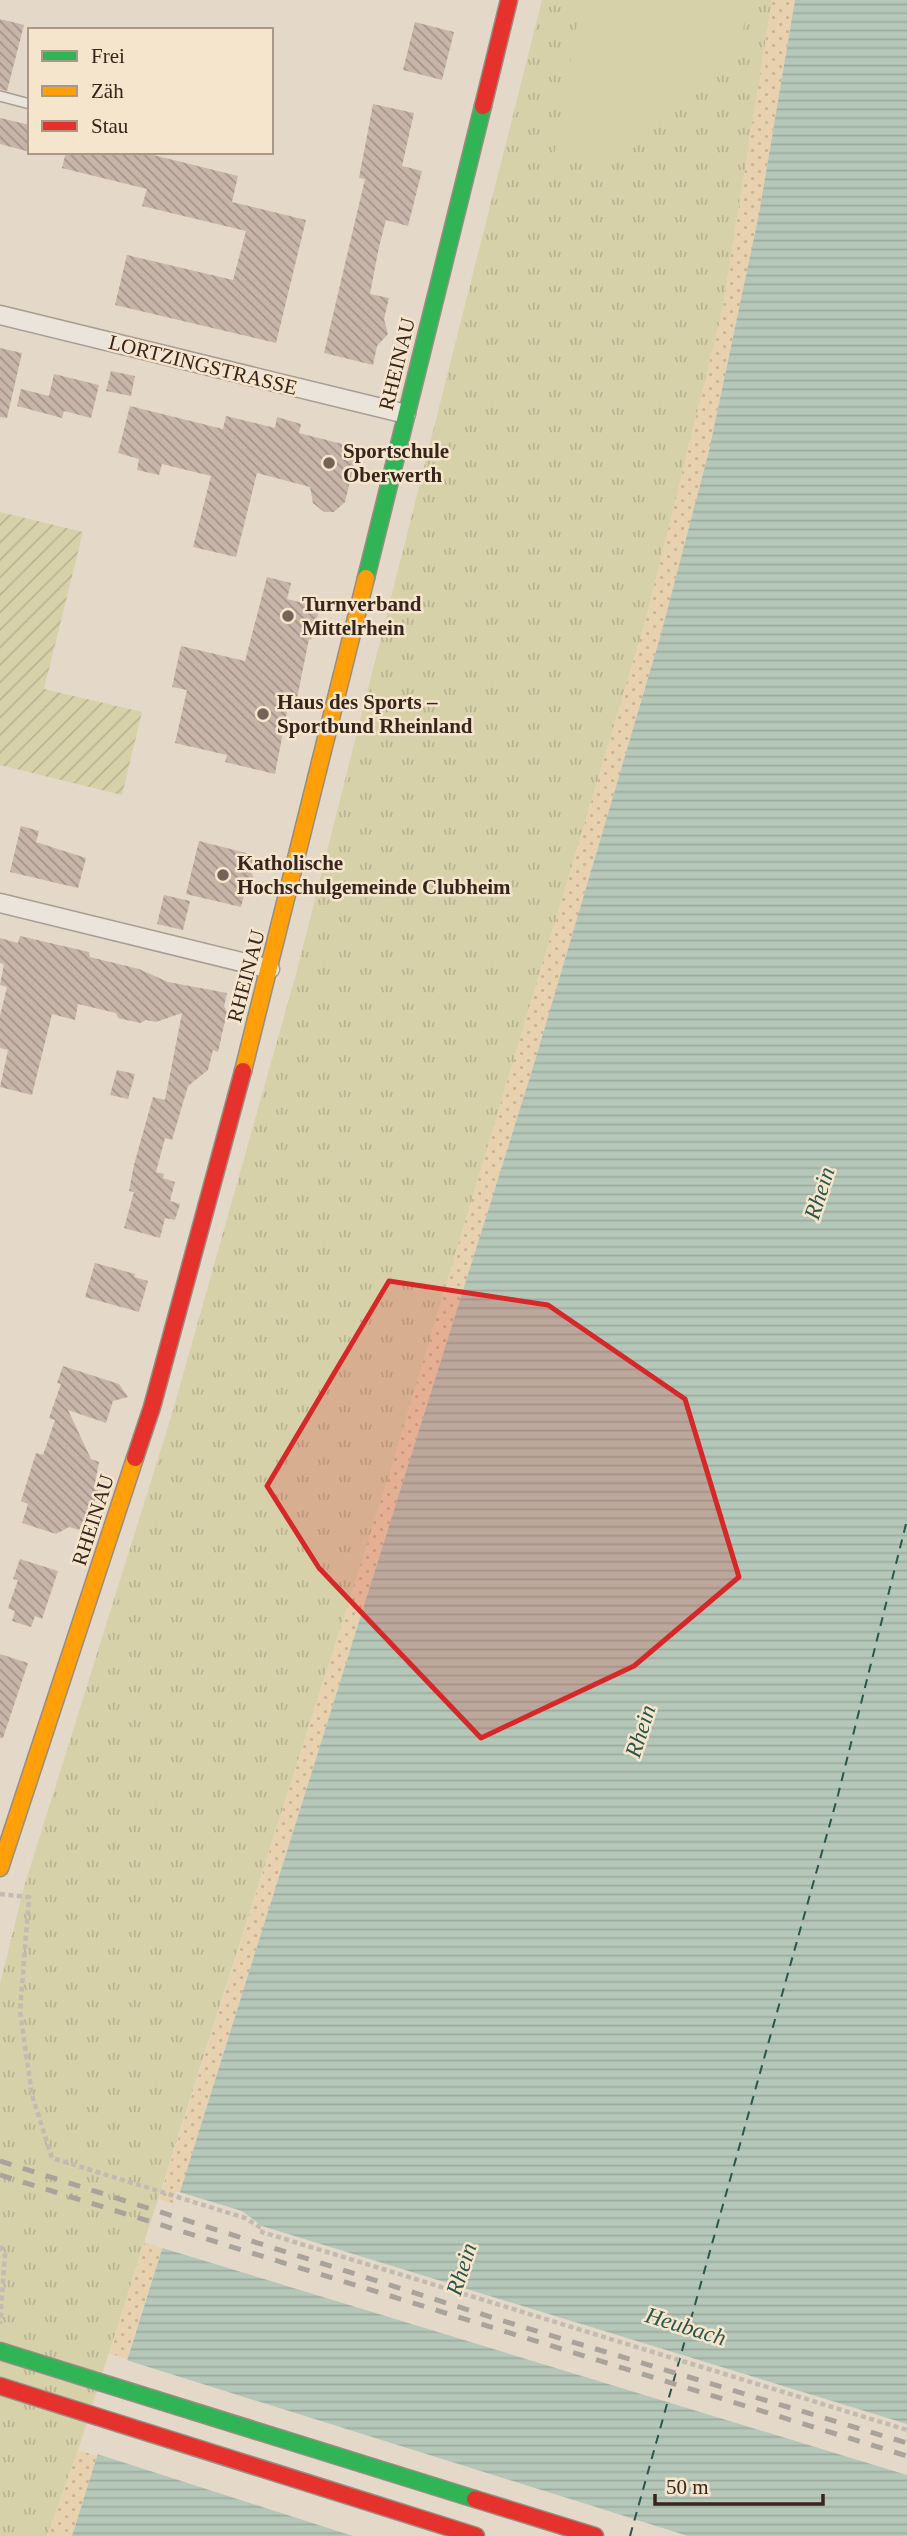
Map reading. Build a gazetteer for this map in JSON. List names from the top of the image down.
{
  "streets": {
    "main road": ["RHEINAU"],
    "street": ["LORTZINGSTRASSE"]
  },
  "crossings": [
    ["RHEINAU", "LORTZINGSTRASSE"]
  ],
  "water": ["Rhein", "Heubach"],
  "places": [
    "Sportschule Oberwerth",
    "Turnverband Mittelrhein",
    "Haus des Sports – Sportbund Rheinland",
    "Katholische Hochschulgemeinde Clubheim"
  ],
  "legend": ["Frei", "Zäh", "Stau"],
  "scale_bar": "50 m"
}
